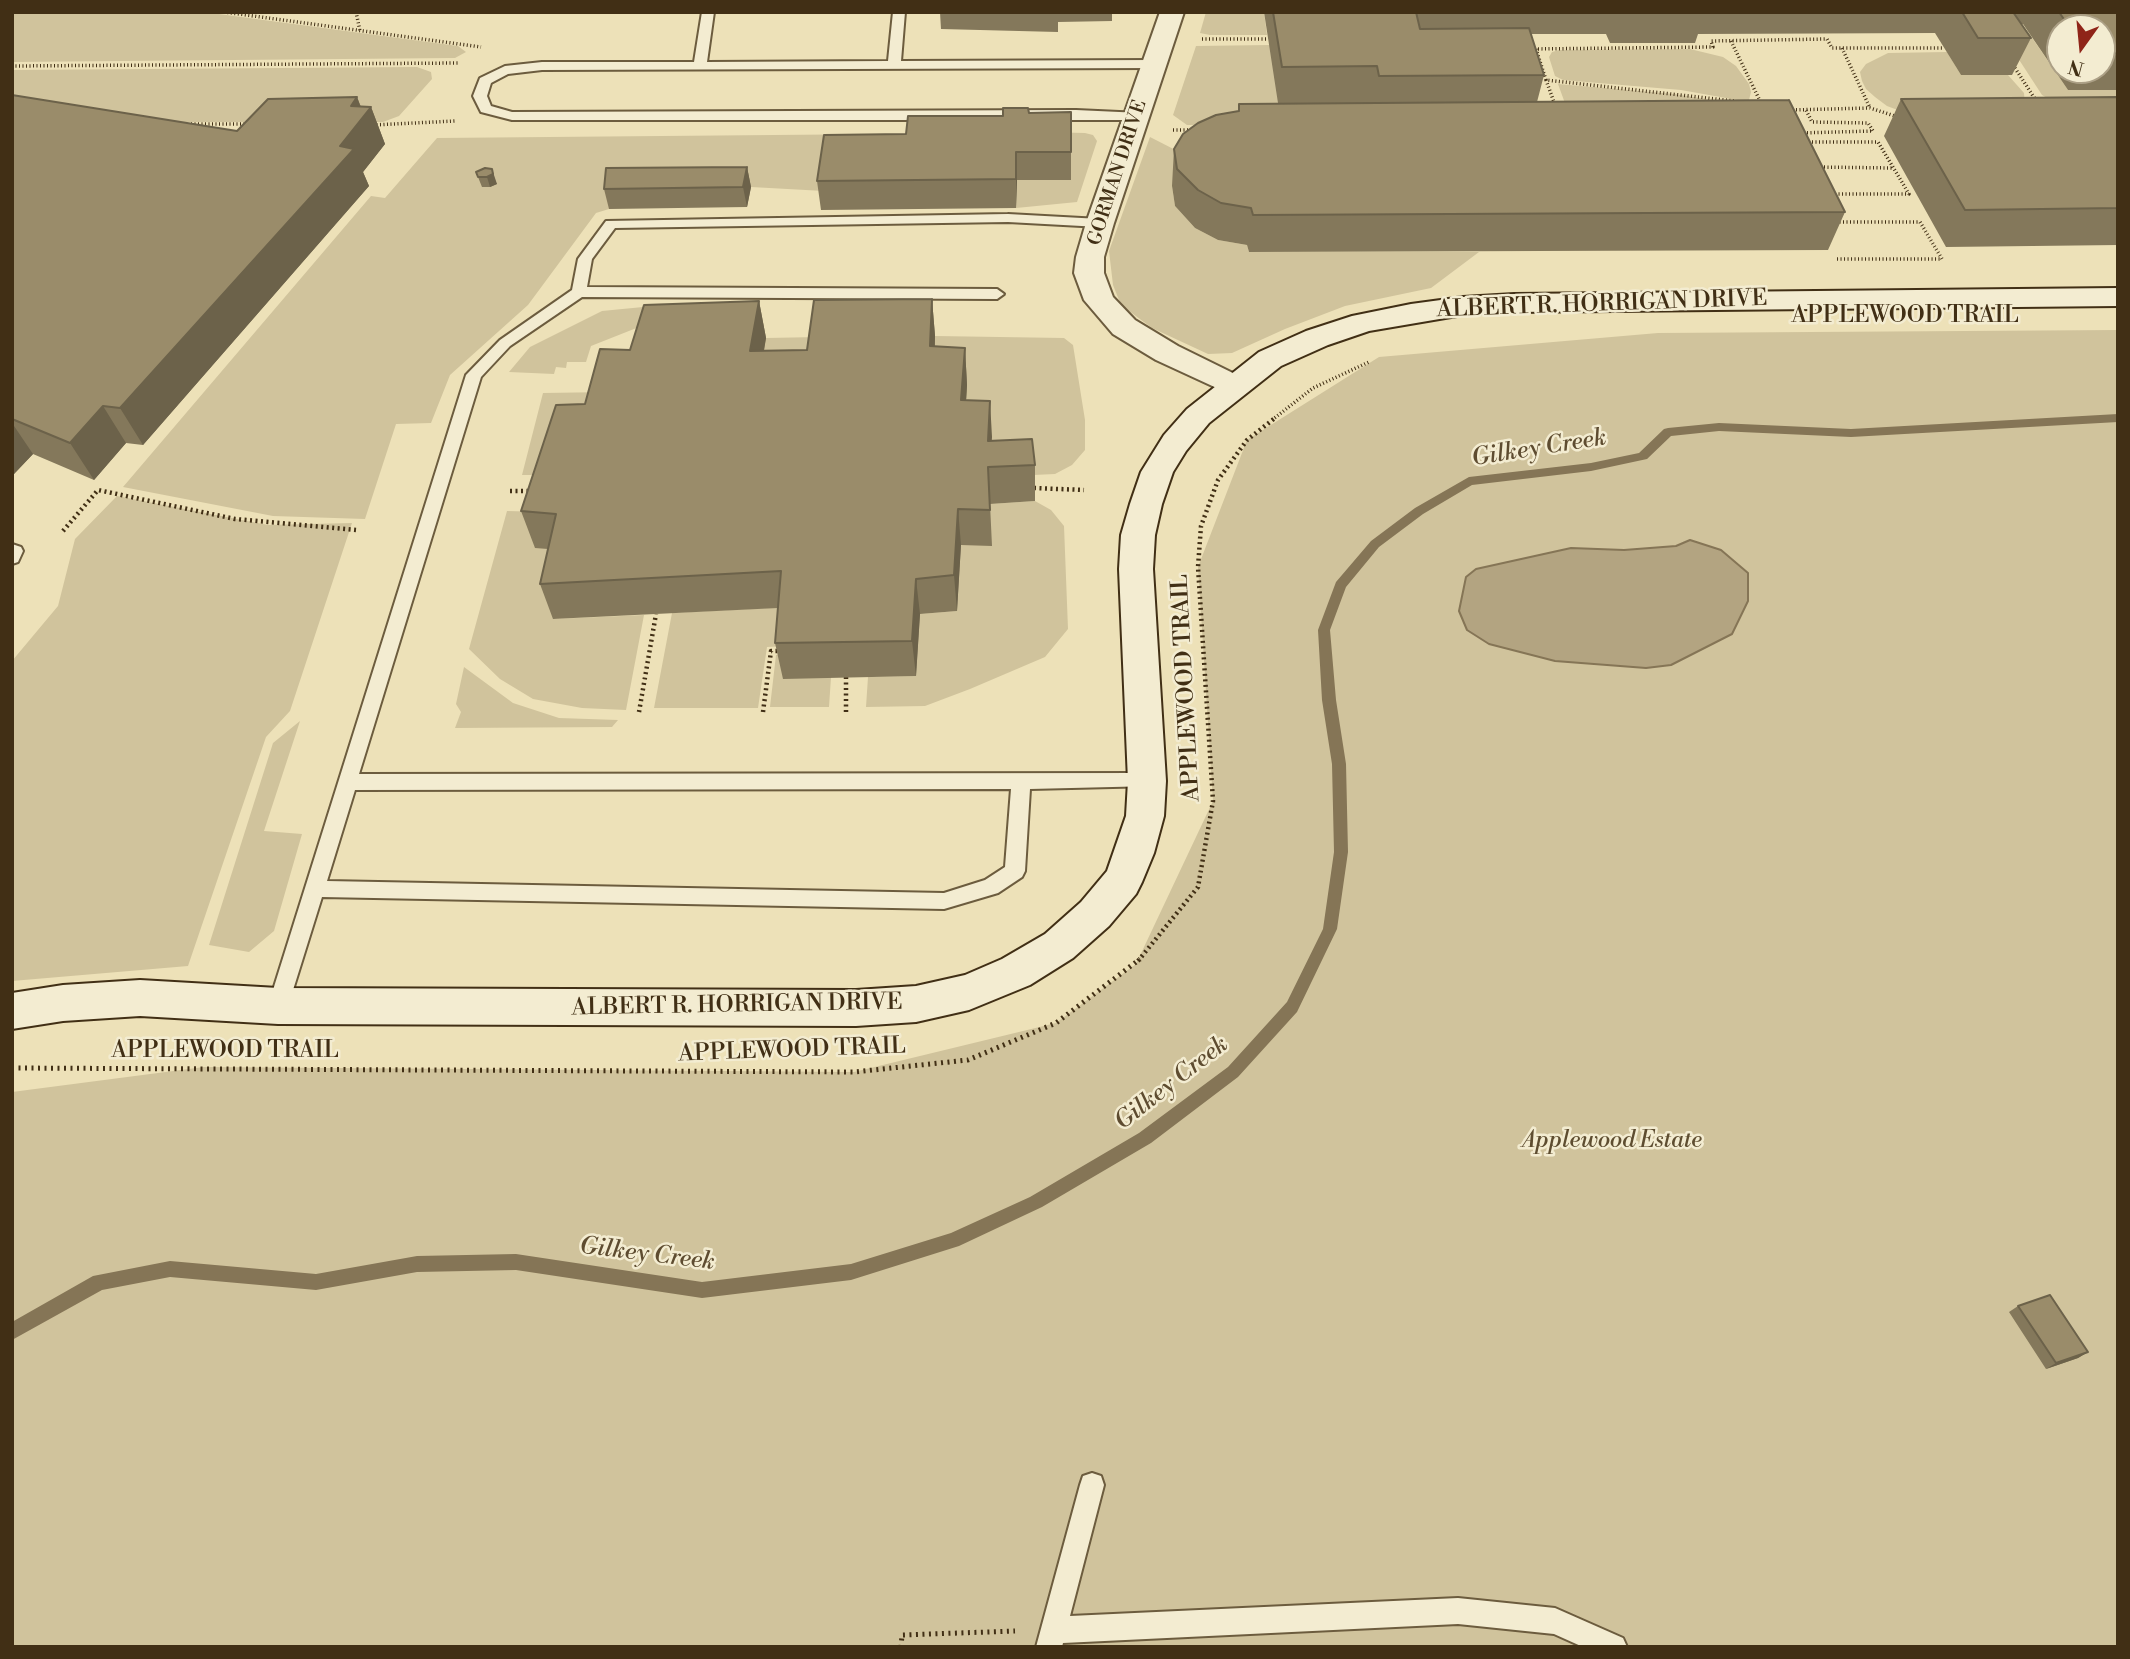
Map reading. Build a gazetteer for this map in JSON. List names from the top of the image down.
{
  "streets": {
    "street": ["GORMAN DRIVE", "ALBERT R. HORRIGAN DRIVE"],
    "path": ["APPLEWOOD TRAIL"]
  },
  "crossings": [
    ["GORMAN DRIVE", "ALBERT R. HORRIGAN DRIVE"]
  ],
  "water": ["Gilkey Creek"],
  "parks": ["Applewood Estate"],
  "north": "bottom"
}
